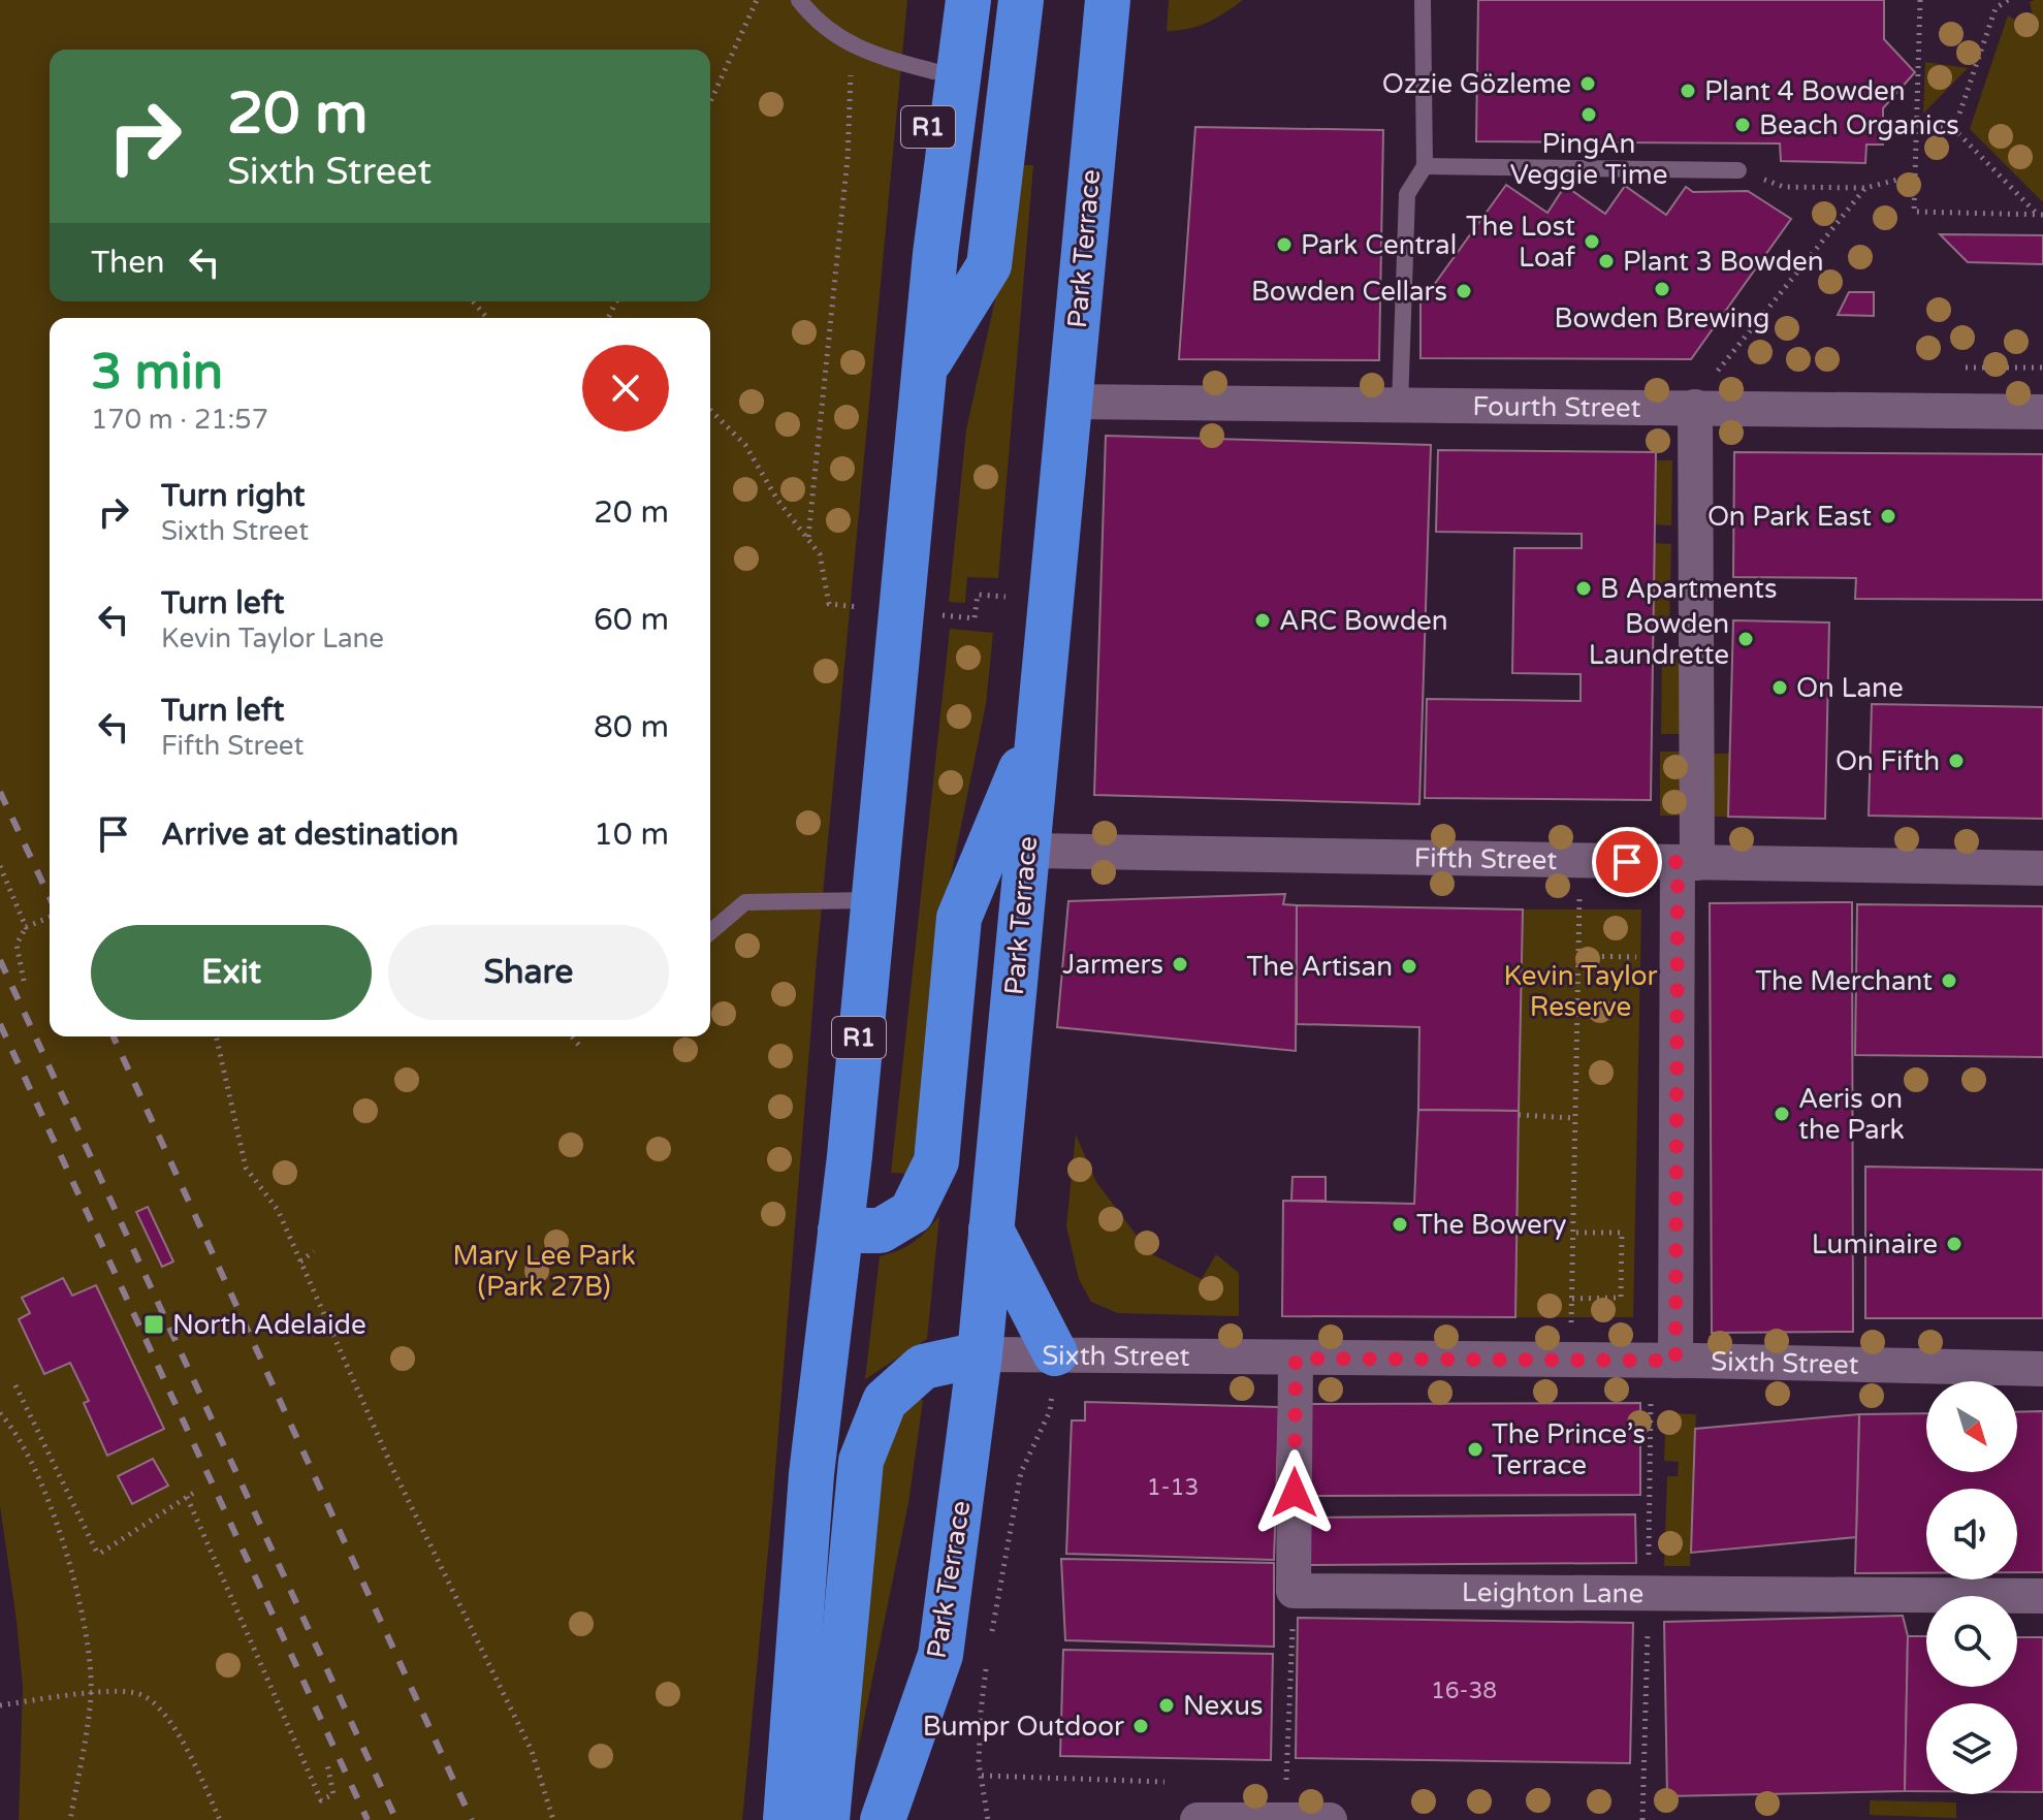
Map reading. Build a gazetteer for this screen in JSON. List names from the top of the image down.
{
  "streets": {
    "highway": ["R1", "Park Terrace"],
    "street": [
      "Fourth Street",
      "Fifth Street",
      "Sixth Street",
      "Leighton Lane"
    ]
  },
  "crossings": [
    ["Park Terrace", "Fourth Street"],
    ["Park Terrace", "Fifth Street"],
    ["Park Terrace", "Sixth Street"]
  ],
  "parks": ["Kevin Taylor Reserve", "Mary Lee Park (Park 27B)"],
  "places": {
    "other": [
      "Ozzie Gözleme",
      "Plant 4 Bowden",
      "PingAn Veggie Time",
      "Beach Organics",
      "The Lost Loaf",
      "Park Central",
      "Plant 3 Bowden",
      "Bowden Brewing",
      "Bowden Cellars",
      "On Park East",
      "B Apartments",
      "ARC Bowden",
      "Bowden Laundrette",
      "On Lane",
      "On Fifth",
      "Jarmers",
      "The Artisan",
      "The Merchant",
      "Aeris on the Park",
      "The Bowery",
      "Luminaire",
      "The Prince’s Terrace",
      "Nexus",
      "Bumpr Outdoor"
    ],
    "transit": ["North Adelaide"]
  },
  "house_numbers": ["1-13", "16-38"],
  "north": "bottom right",
  "page": {
    "turn": ["20 m", "Sixth Street"],
    "then": "Then",
    "heading": ["3 min", "170 m · 21:57"],
    "list": [
      {
        "name": "Turn right",
        "note": "Sixth Street",
        "value": "20 m"
      },
      {
        "name": "Turn left",
        "note": "Kevin Taylor Lane",
        "value": "60 m"
      },
      {
        "name": "Turn left",
        "note": "Fifth Street",
        "value": "80 m"
      },
      {
        "name": "Arrive at destination",
        "value": "10 m"
      }
    ],
    "buttons": ["Exit", "Share"]
  }
}
